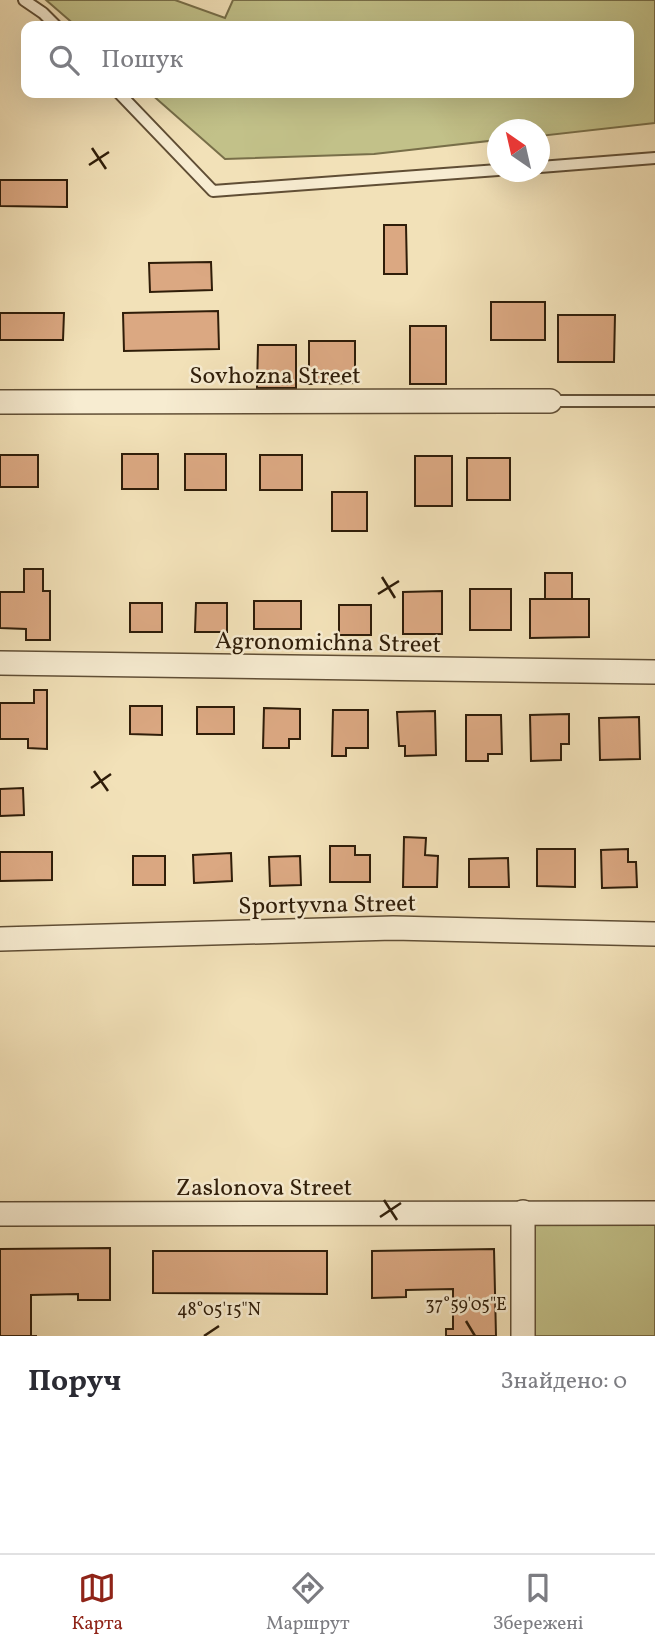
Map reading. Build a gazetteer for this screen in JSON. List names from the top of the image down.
{
  "streets": {
    "street": [
      "Sovhozna Street",
      "Agronomichna Street",
      "Sportyvna Street",
      "Zaslonova Street"
    ]
  },
  "north": "top left",
  "page": {
    "search": "Пошук",
    "heading": ["Поруч", "Знайдено: 0"],
    "nav": ["Карта", "Маршрут", "Збережені"]
  },
  "coordinates": ["37°59'05\"E", "48°05'15\"N"]
}
